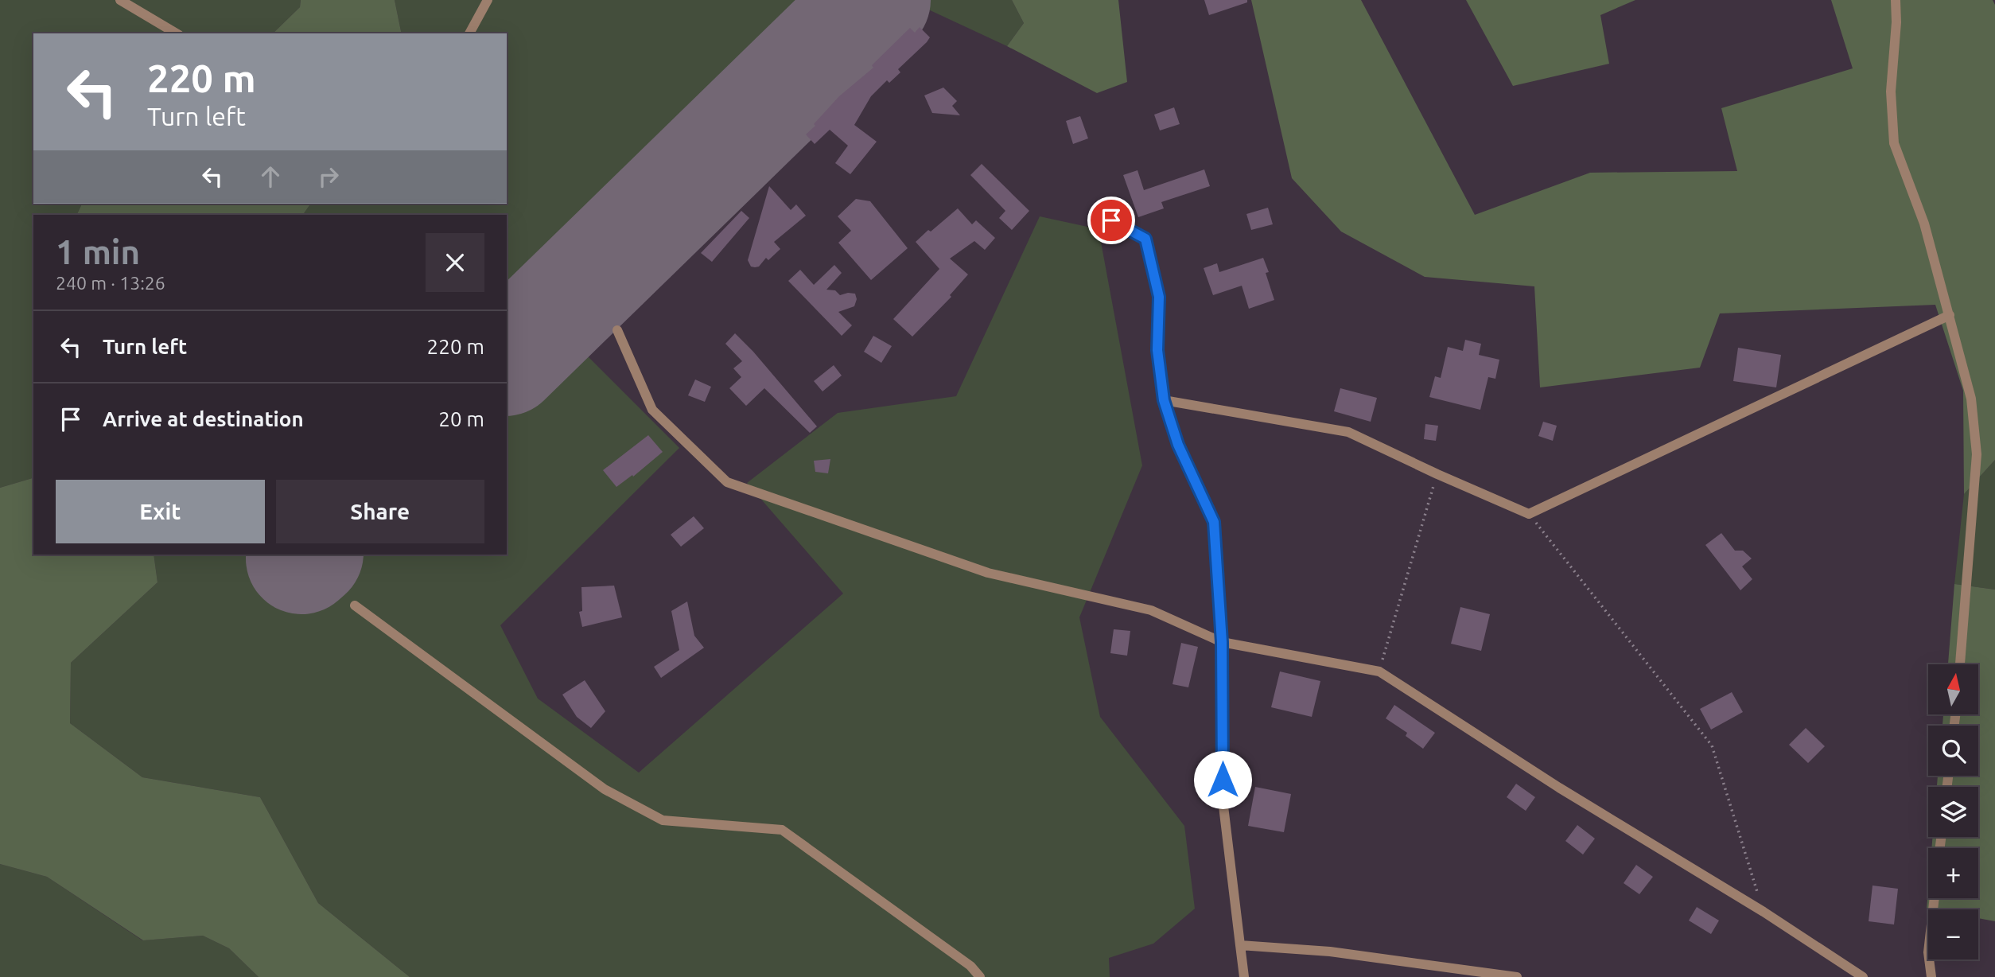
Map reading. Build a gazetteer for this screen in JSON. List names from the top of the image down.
{
  "north": "top",
  "page": {
    "turn": ["220 m", "Turn left"],
    "heading": ["1 min", "240 m · 13:26"],
    "list": [
      {
        "name": "Turn left",
        "value": "220 m"
      },
      {
        "name": "Arrive at destination",
        "value": "20 m"
      }
    ],
    "buttons": ["Exit", "Share"],
    "map_buttons": ["+", "−"]
  }
}
